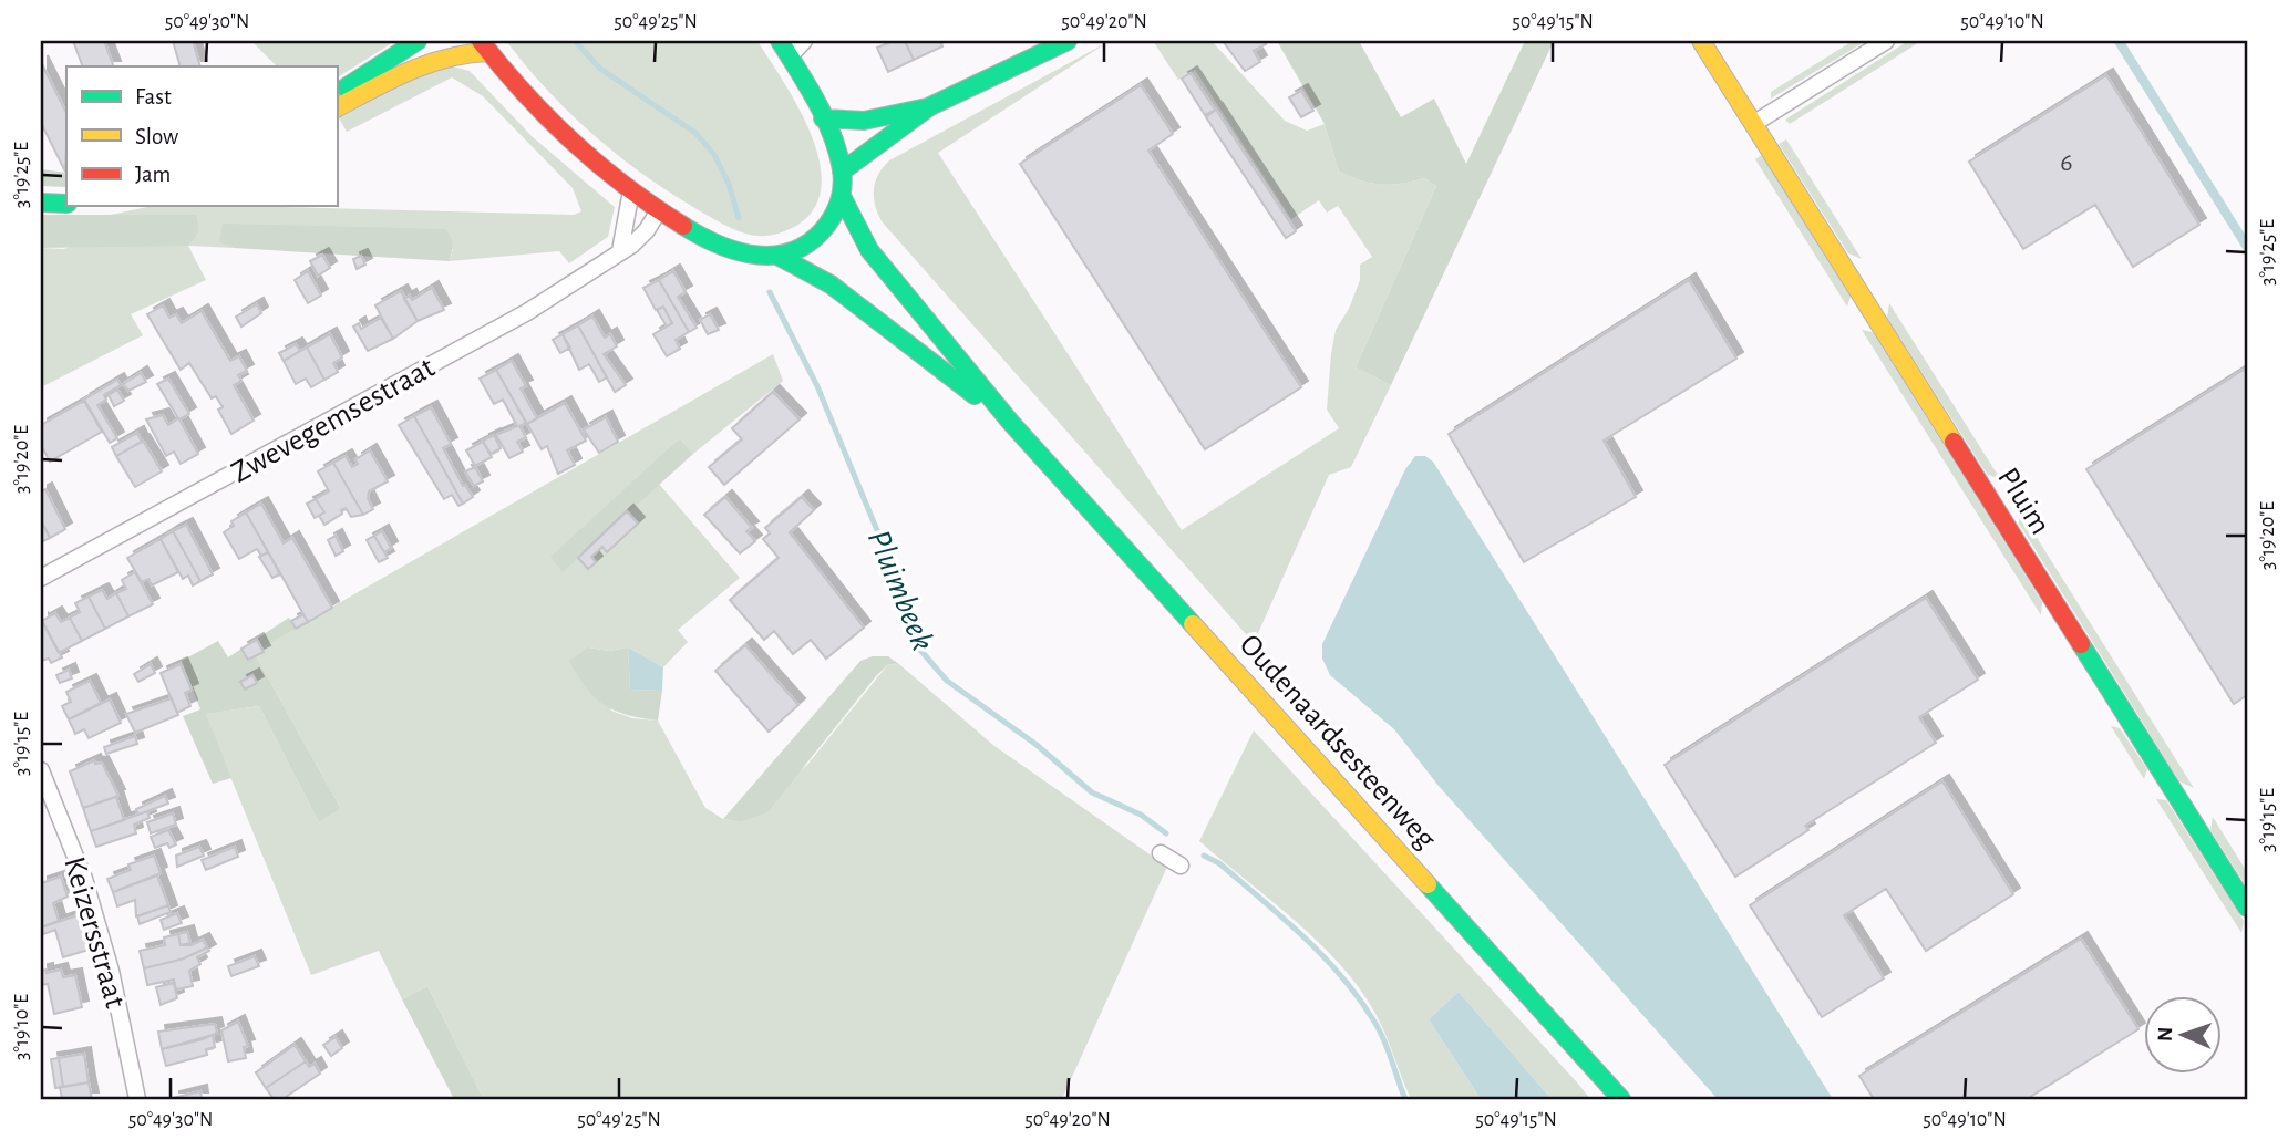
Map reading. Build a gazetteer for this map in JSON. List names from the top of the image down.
{
  "streets": {
    "main road": ["Pluim", "Oudenaardsesteenweg"],
    "street": ["Zwevegemsestraat", "Keizersstraat"]
  },
  "water": ["Pluimbeek"],
  "house_numbers": ["6"],
  "legend": ["Fast", "Slow", "Jam"],
  "north": "left",
  "coordinates": [
    "50°49'30\"N",
    "50°49'25\"N",
    "50°49'20\"N",
    "50°49'15\"N",
    "50°49'10\"N",
    "3°19'25\"E",
    "3°19'20\"E",
    "3°19'15\"E",
    "3°19'10\"E"
  ]
}
